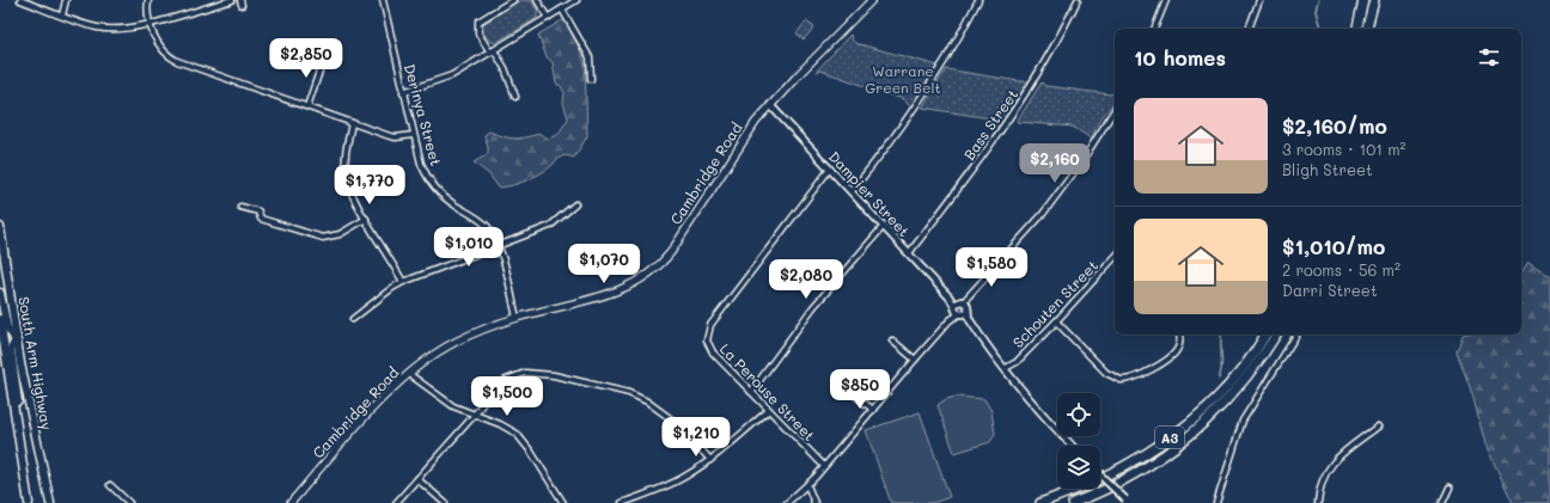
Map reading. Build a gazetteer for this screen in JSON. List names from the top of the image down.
{
  "streets": {
    "highway": ["A3"],
    "main road": ["Cambridge Road", "South Arm Highway"],
    "street": [
      "Derinya Street",
      "Bass Street",
      "Dampier Street",
      "Schouten Street",
      "La Perouse Street"
    ]
  },
  "crossings": [
    ["Derinya Street", "Cambridge Road"],
    ["Bass Street", "Dampier Street"],
    ["Cambridge Road", "Dampier Street"],
    ["Dampier Street", "La Perouse Street"]
  ],
  "parks": ["Warrane Green Belt"],
  "page": {
    "heading": "10 homes",
    "price": [
      "$2,850",
      "$2,160",
      "$1,770",
      "$1,010",
      "$1,070",
      "$1,580",
      "$2,080",
      "$850",
      "$1,500",
      "$1,210"
    ],
    "list": [
      {
        "name": "$2,160/mo",
        "note": "3 rooms · 101 m² · Bligh Street"
      },
      {
        "name": "$1,010/mo",
        "note": "2 rooms · 56 m² · Darri Street"
      }
    ]
  }
}
